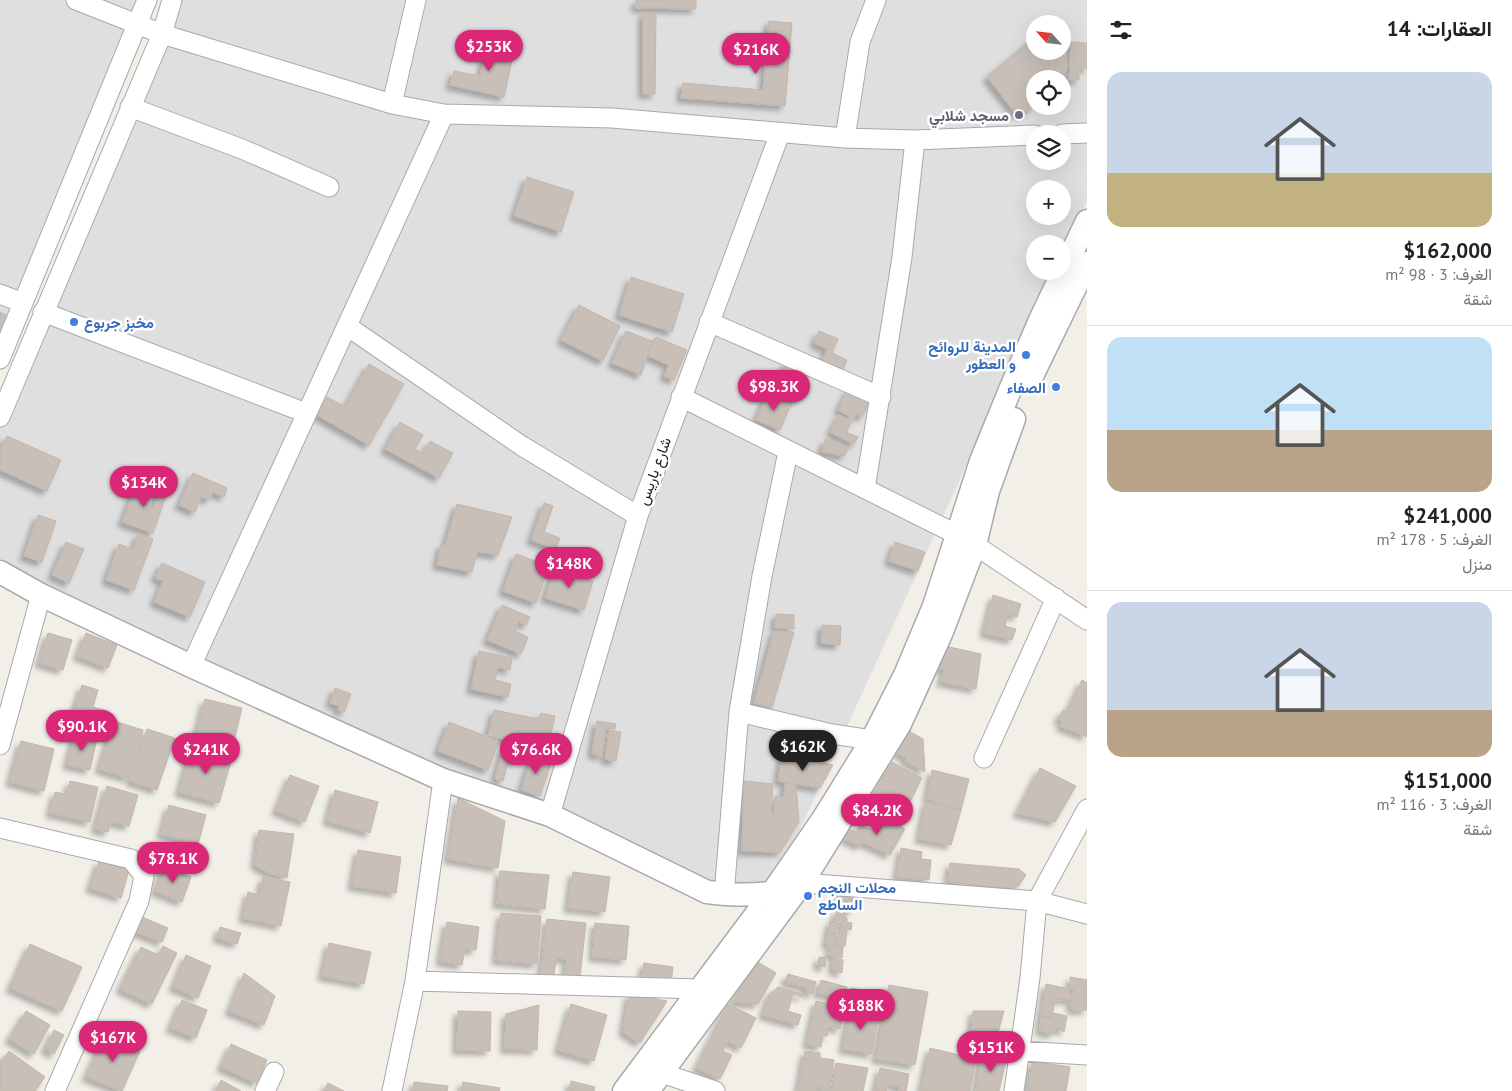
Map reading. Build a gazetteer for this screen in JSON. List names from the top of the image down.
{
  "streets": {
    "street": ["شارع باريس"]
  },
  "places": [
    "مسجد شلابي",
    "مخبز جربوع",
    "المدينة للروائح و العطور",
    "الصفاء",
    "محلات النجم الساطع"
  ],
  "north": "top left",
  "page": {
    "heading": "العقارات: 14",
    "map_buttons": ["+", "−"],
    "price": [
      "$253K",
      "$216K",
      "$98.3K",
      "$134K",
      "$148K",
      "$90.1K",
      "$162K",
      "$241K",
      "$76.6K",
      "$84.2K",
      "$78.1K",
      "$188K",
      "$167K",
      "$151K"
    ],
    "list": [
      {
        "name": "$162,000",
        "note": "الغرف: 3 · 98 m² · شقة"
      },
      {
        "name": "$241,000",
        "note": "الغرف: 5 · 178 m² · منزل"
      },
      {
        "name": "$151,000",
        "note": "الغرف: 3 · 116 m² · شقة"
      }
    ]
  }
}
